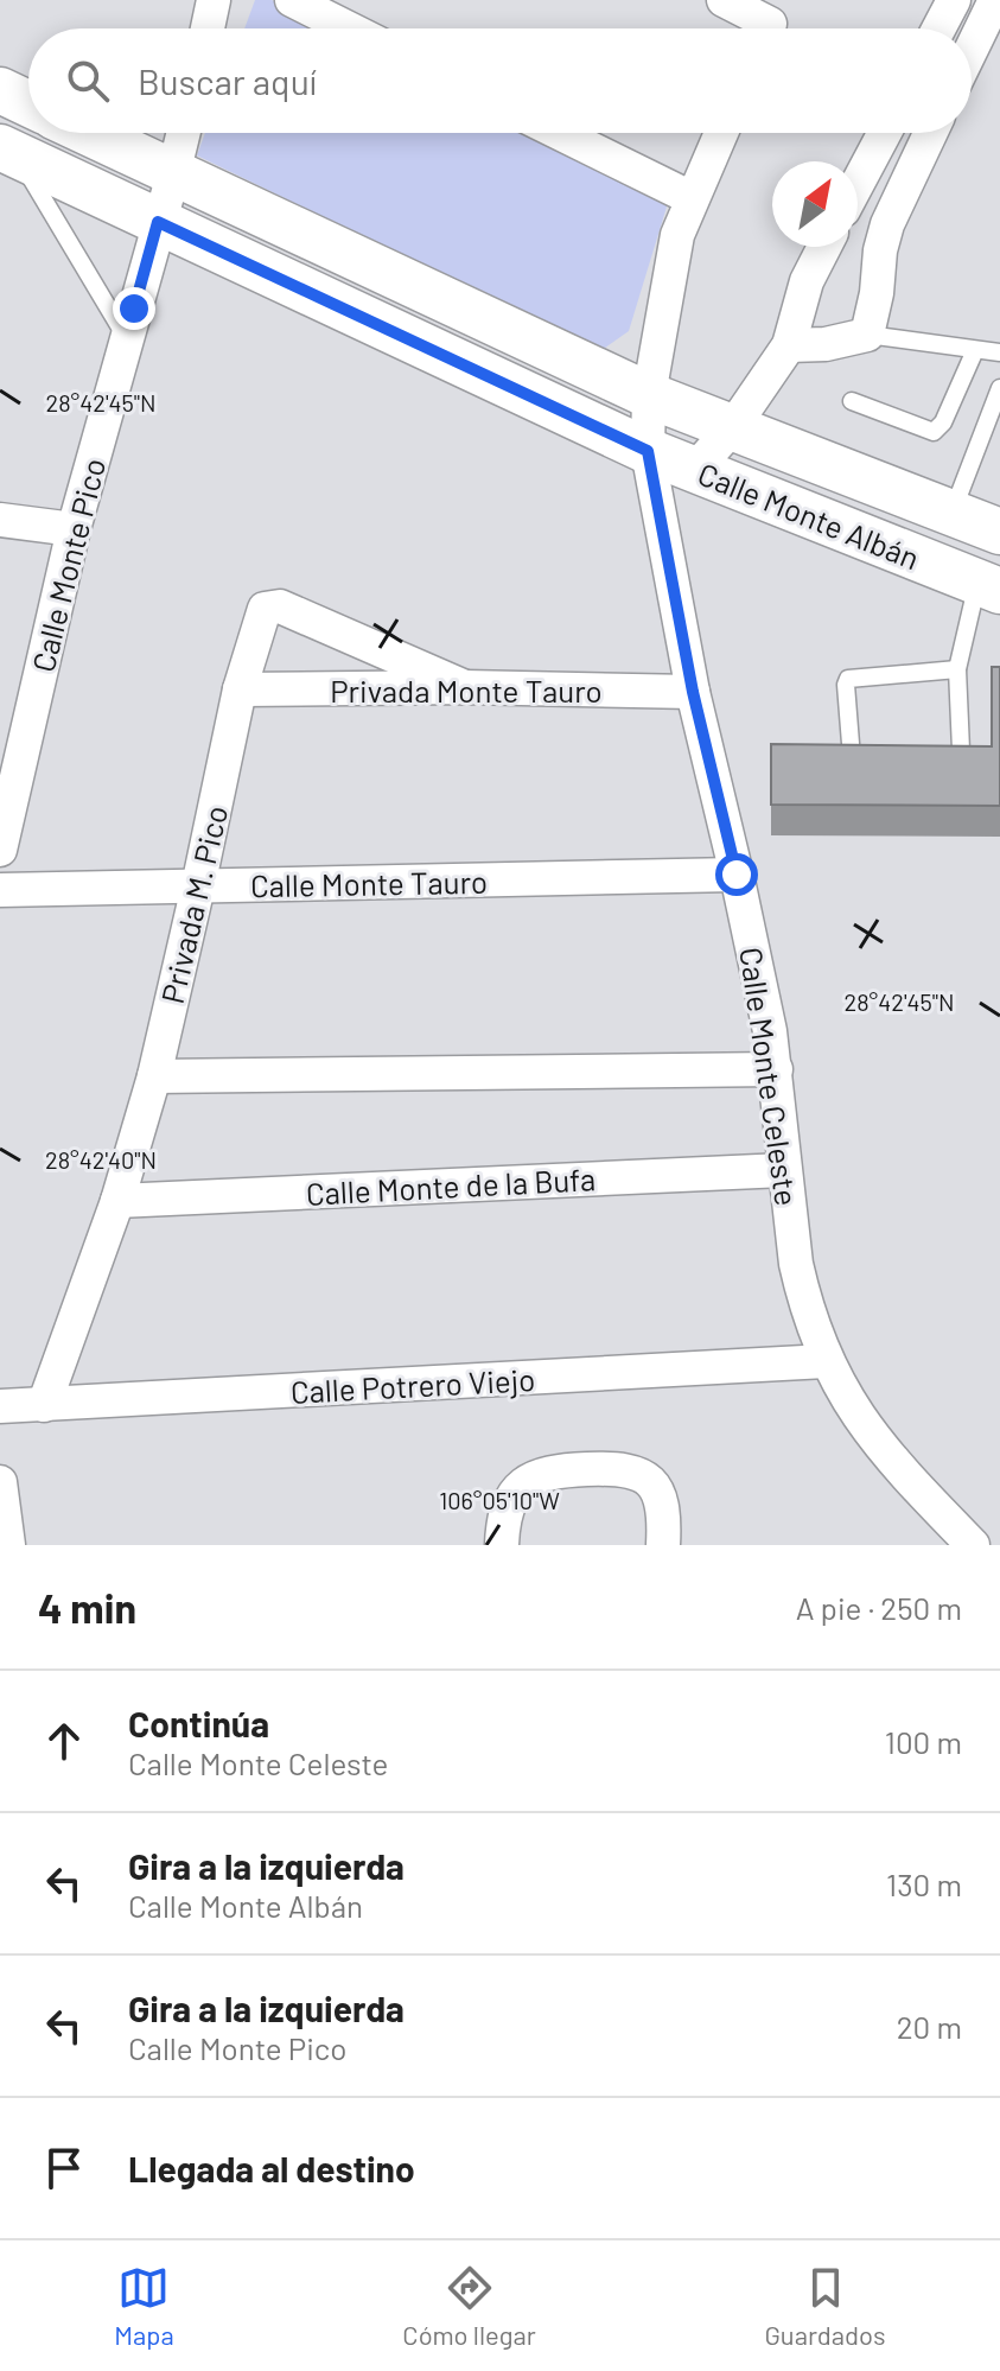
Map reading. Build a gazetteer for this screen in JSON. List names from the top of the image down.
{
  "streets": {
    "main road": ["Calle Monte Albán"],
    "street": [
      "Calle Monte Pico",
      "Privada Monte Tauro",
      "Calle Monte Tauro",
      "Privada M. Pico",
      "Calle Monte Celeste",
      "Calle Monte de la Bufa",
      "Calle Potrero Viejo"
    ]
  },
  "crossings": [
    ["Calle Monte Albán", "Calle Monte Pico"],
    ["Calle Monte Albán", "Calle Monte Celeste"],
    ["Privada Monte Tauro", "Privada M. Pico"],
    ["Privada Monte Tauro", "Calle Monte Celeste"],
    ["Calle Monte Tauro", "Privada M. Pico"],
    ["Calle Monte Tauro", "Calle Monte Celeste"],
    ["Privada M. Pico", "Calle Monte de la Bufa"],
    ["Privada M. Pico", "Calle Potrero Viejo"],
    ["Calle Monte Celeste", "Calle Monte de la Bufa"],
    ["Calle Monte Celeste", "Calle Potrero Viejo"]
  ],
  "north": "top right",
  "page": {
    "search": "Buscar aquí",
    "heading": ["4 min", "A pie · 250 m"],
    "list": [
      ["Continúa", "Calle Monte Celeste", "100 m"],
      ["Gira a la izquierda", "Calle Monte Albán", "130 m"],
      ["Gira a la izquierda", "Calle Monte Pico", "20 m"],
      "Llegada al destino"
    ],
    "nav": ["Mapa", "Cómo llegar", "Guardados"]
  },
  "coordinates": ["28°42'45\"N", "28°42'40\"N", "106°05'10\"W"]
}
